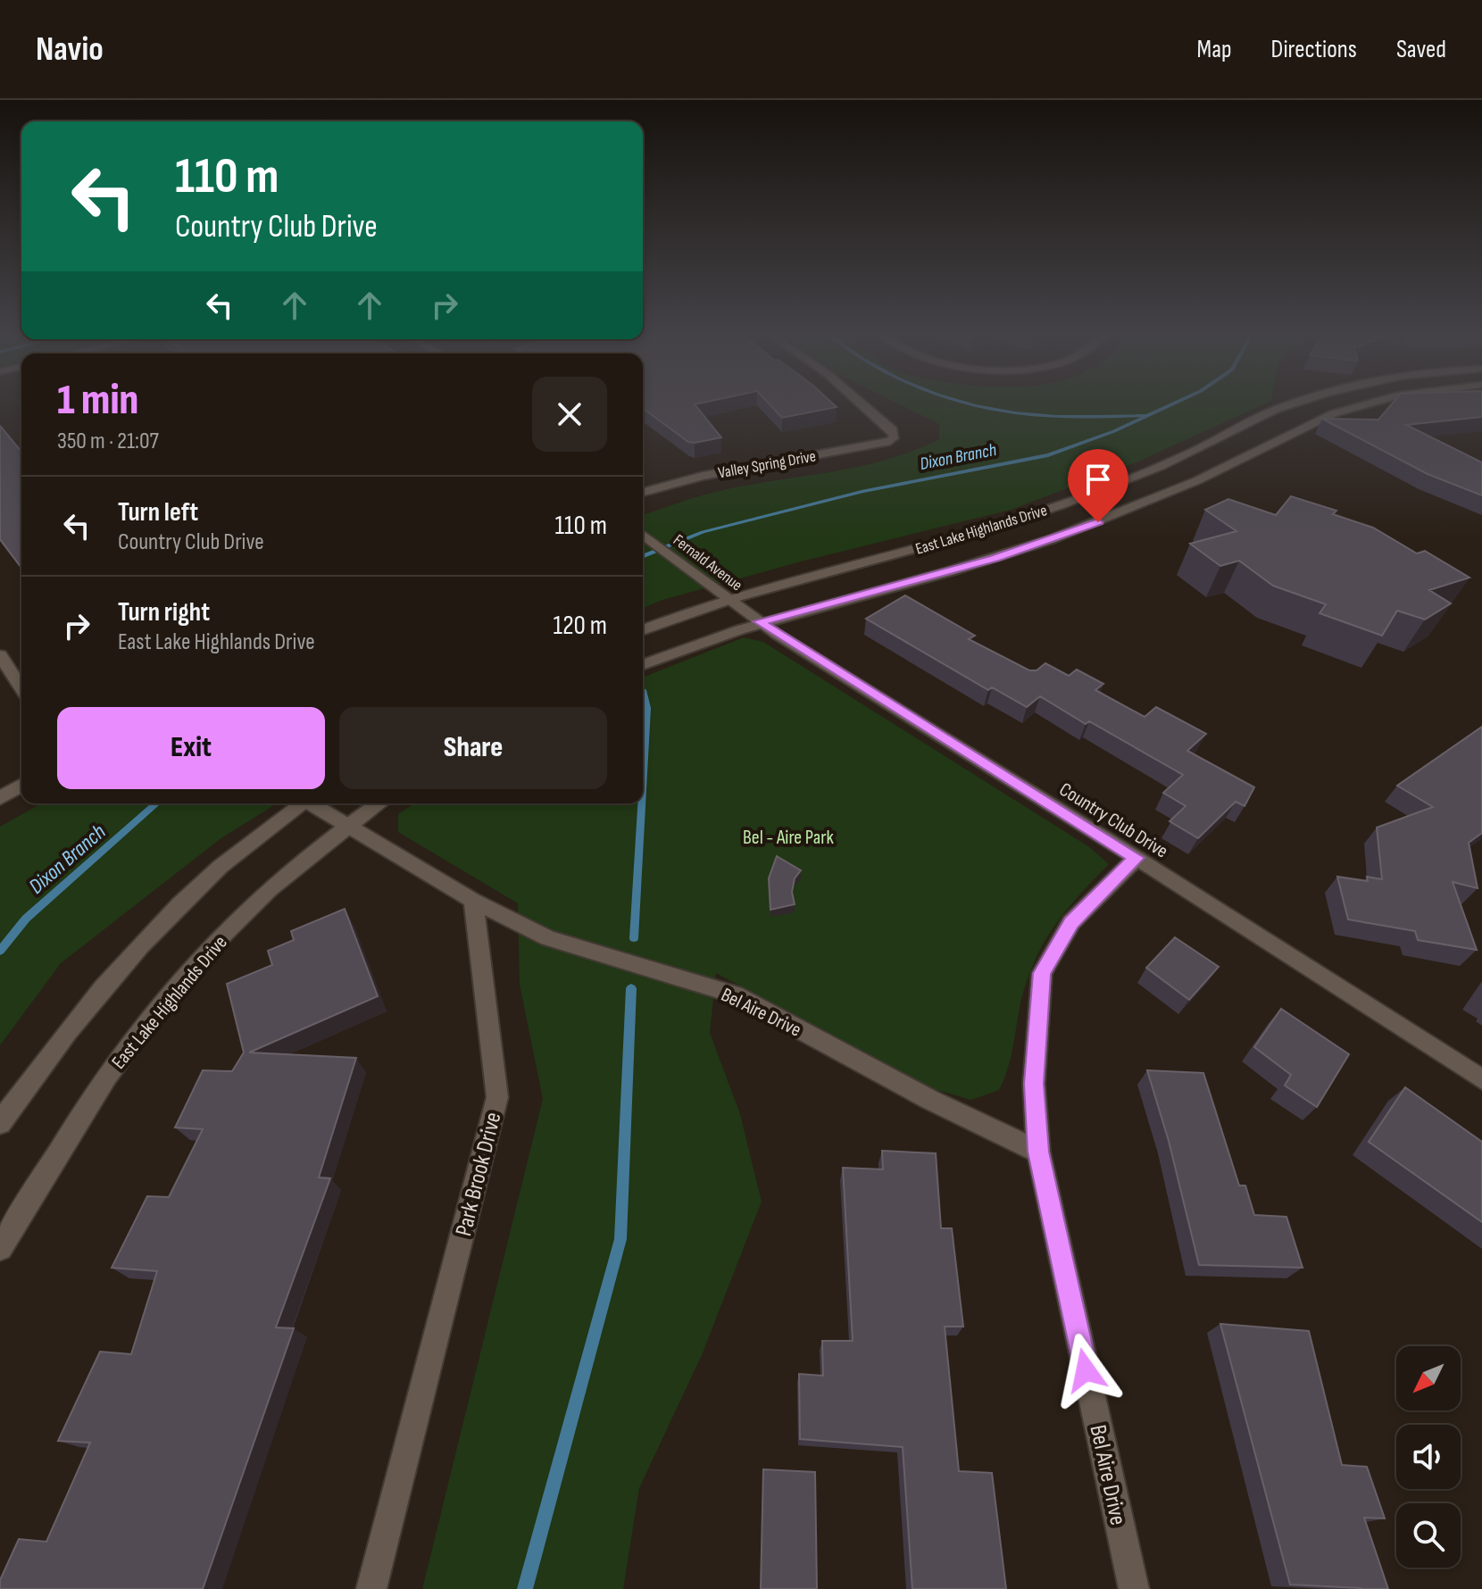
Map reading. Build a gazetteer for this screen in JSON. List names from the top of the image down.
{
  "streets": {
    "street": [
      "Valley Spring Drive",
      "East Lake Highlands Drive",
      "Fernald Avenue",
      "Country Club Drive",
      "Bel Aire Drive",
      "Park Brook Drive"
    ]
  },
  "crossings": [
    ["East Lake Highlands Drive", "Fernald Avenue"],
    ["East Lake Highlands Drive", "Country Club Drive"],
    ["Fernald Avenue", "Country Club Drive"],
    ["Country Club Drive", "Bel Aire Drive"],
    ["Bel Aire Drive", "Park Brook Drive"]
  ],
  "water": ["Dixon Branch"],
  "parks": ["Bel - Aire Park"],
  "north": "bottom left",
  "page": {
    "header": "Navio",
    "nav": ["Map", "Directions", "Saved"],
    "turn": ["110 m", "Country Club Drive"],
    "heading": ["1 min", "350 m · 21:07"],
    "list": [
      {
        "name": "Turn left",
        "note": "Country Club Drive",
        "value": "110 m"
      },
      {
        "name": "Turn right",
        "note": "East Lake Highlands Drive",
        "value": "120 m"
      }
    ],
    "buttons": ["Exit", "Share"]
  }
}
